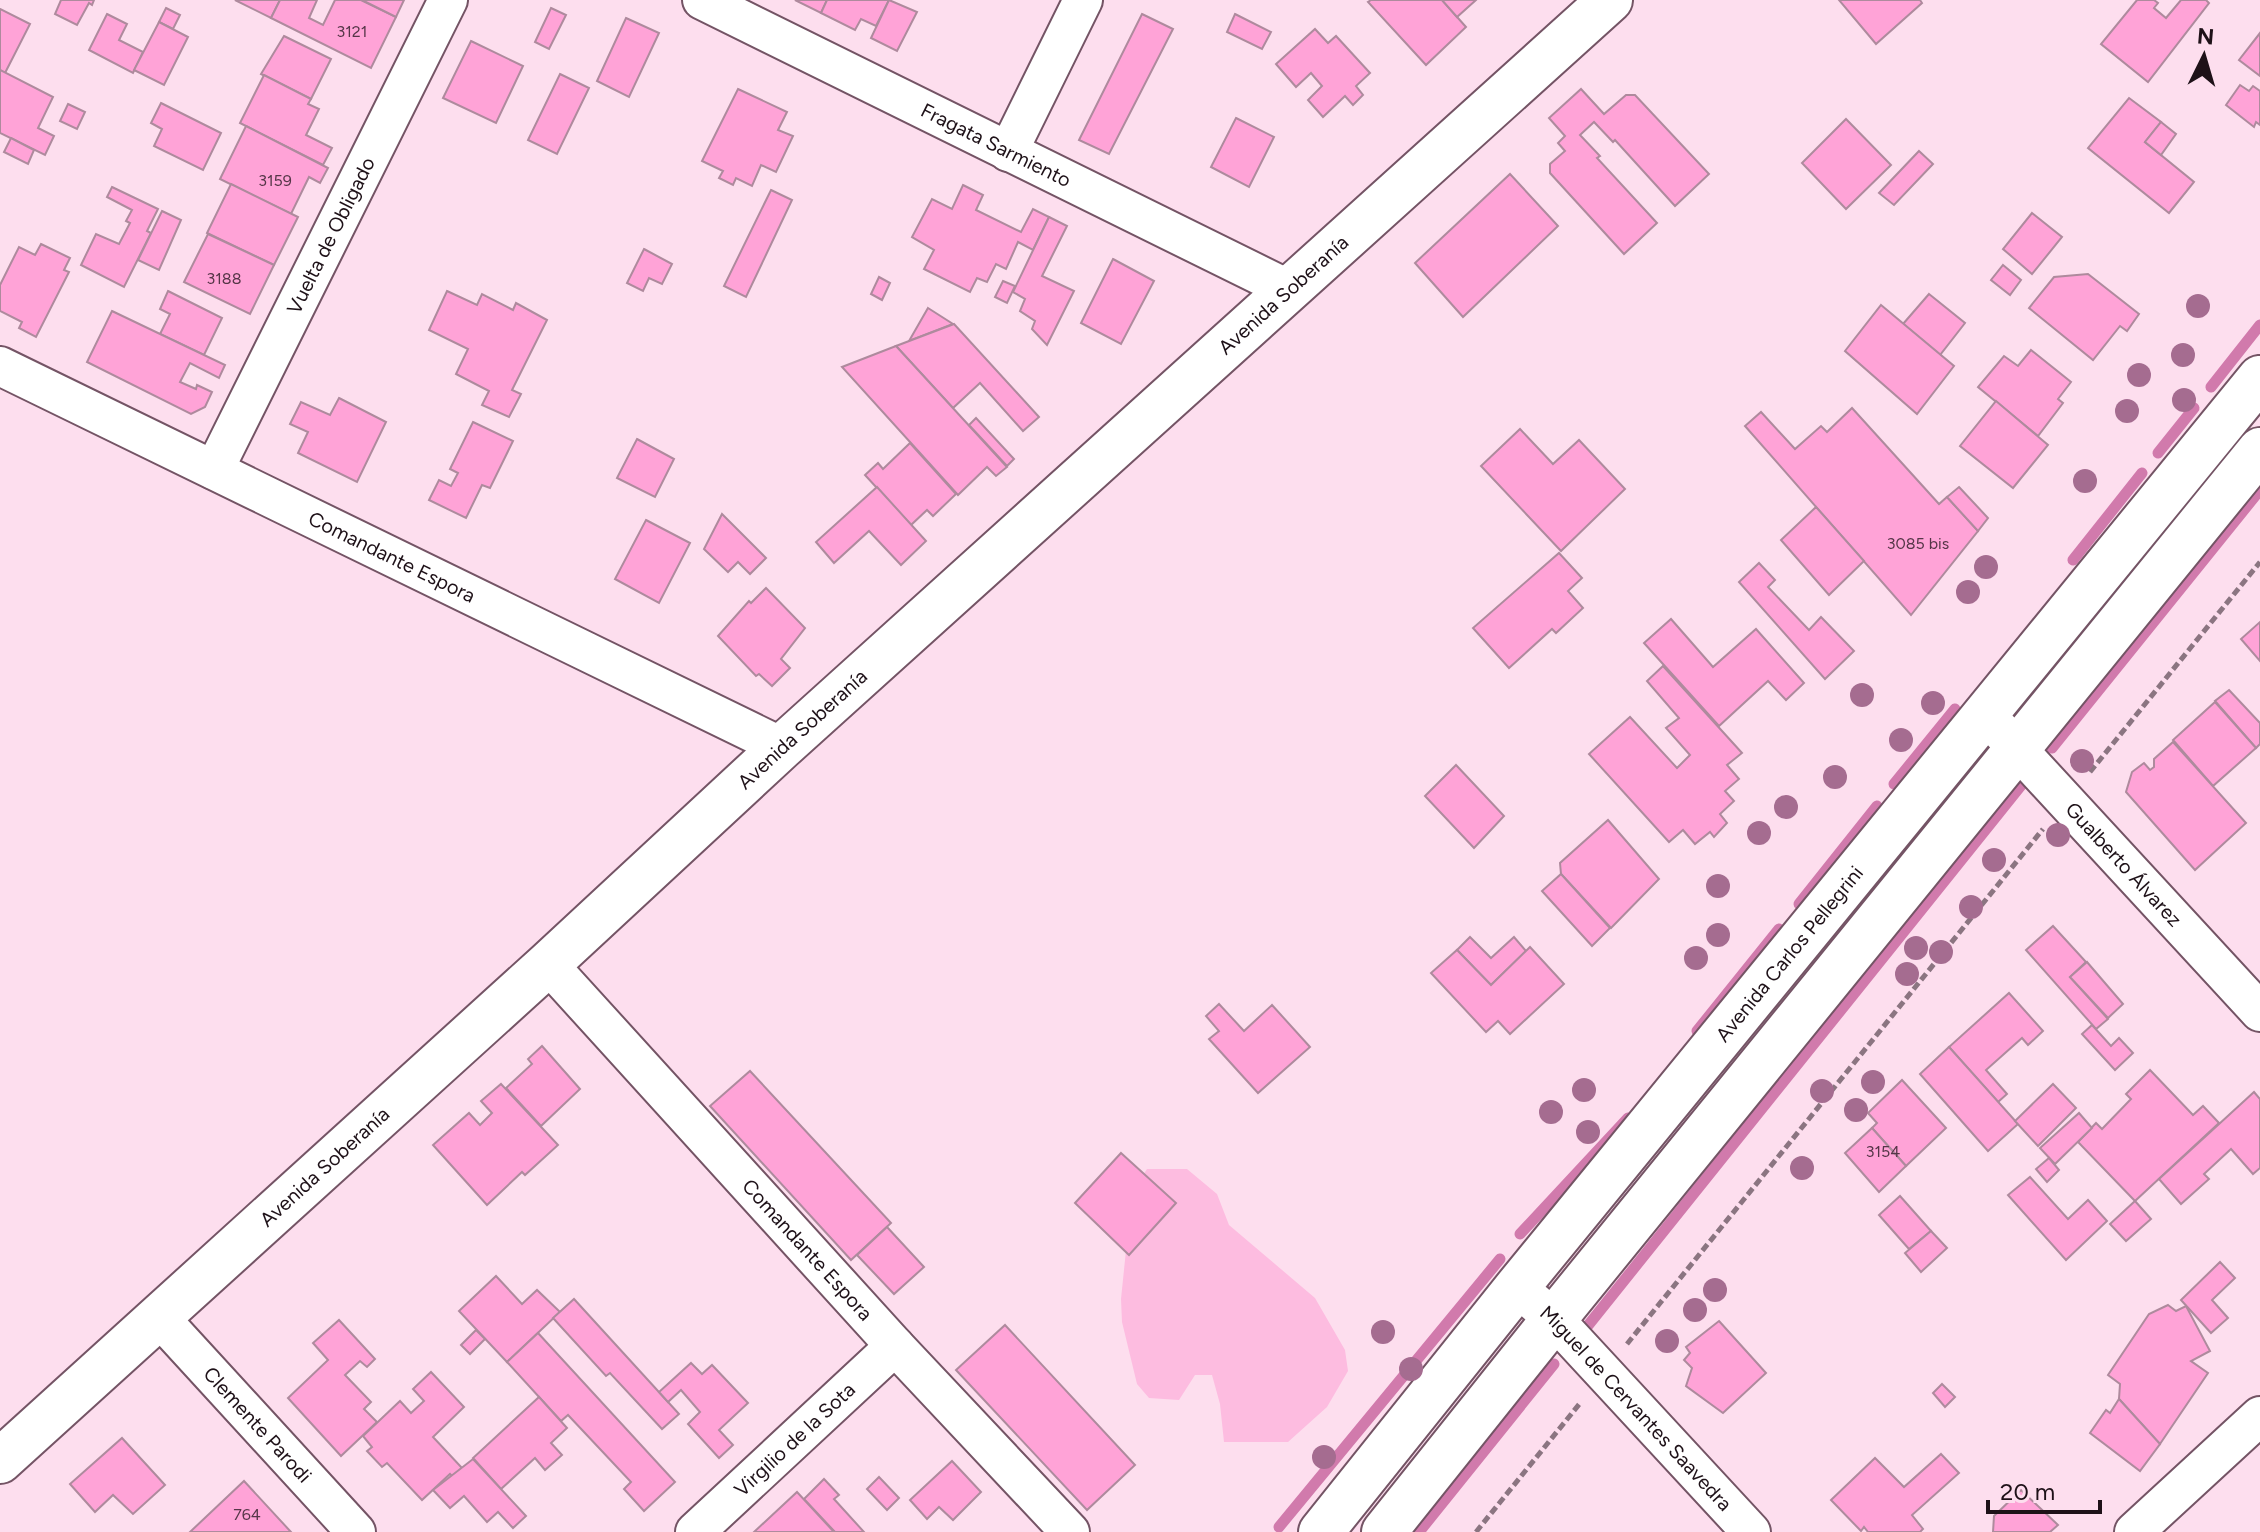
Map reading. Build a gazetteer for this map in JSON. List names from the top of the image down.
{
  "streets": {
    "main road": ["Avenida Soberanía", "Avenida Carlos Pellegrini"],
    "street": [
      "Fragata Sarmiento",
      "Vuelta de Obligado",
      "Comandante Espora",
      "Gualberto Álvarez",
      "Miguel de Cervantes Saavedra",
      "Clemente Parodi",
      "Virgilio de la Sota"
    ]
  },
  "crossings": [
    ["Fragata Sarmiento", "Avenida Soberanía"],
    ["Vuelta de Obligado", "Comandante Espora"],
    ["Avenida Soberanía", "Comandante Espora"],
    ["Avenida Soberanía", "Clemente Parodi"],
    ["Comandante Espora", "Virgilio de la Sota"],
    ["Gualberto Álvarez", "Avenida Carlos Pellegrini"],
    ["Avenida Carlos Pellegrini", "Miguel de Cervantes Saavedra"]
  ],
  "house_numbers": [
    "3121",
    "3159",
    "3188",
    "3085 bis",
    "3154",
    "764"
  ],
  "scale_bar": "20 m",
  "north": "top"
}
